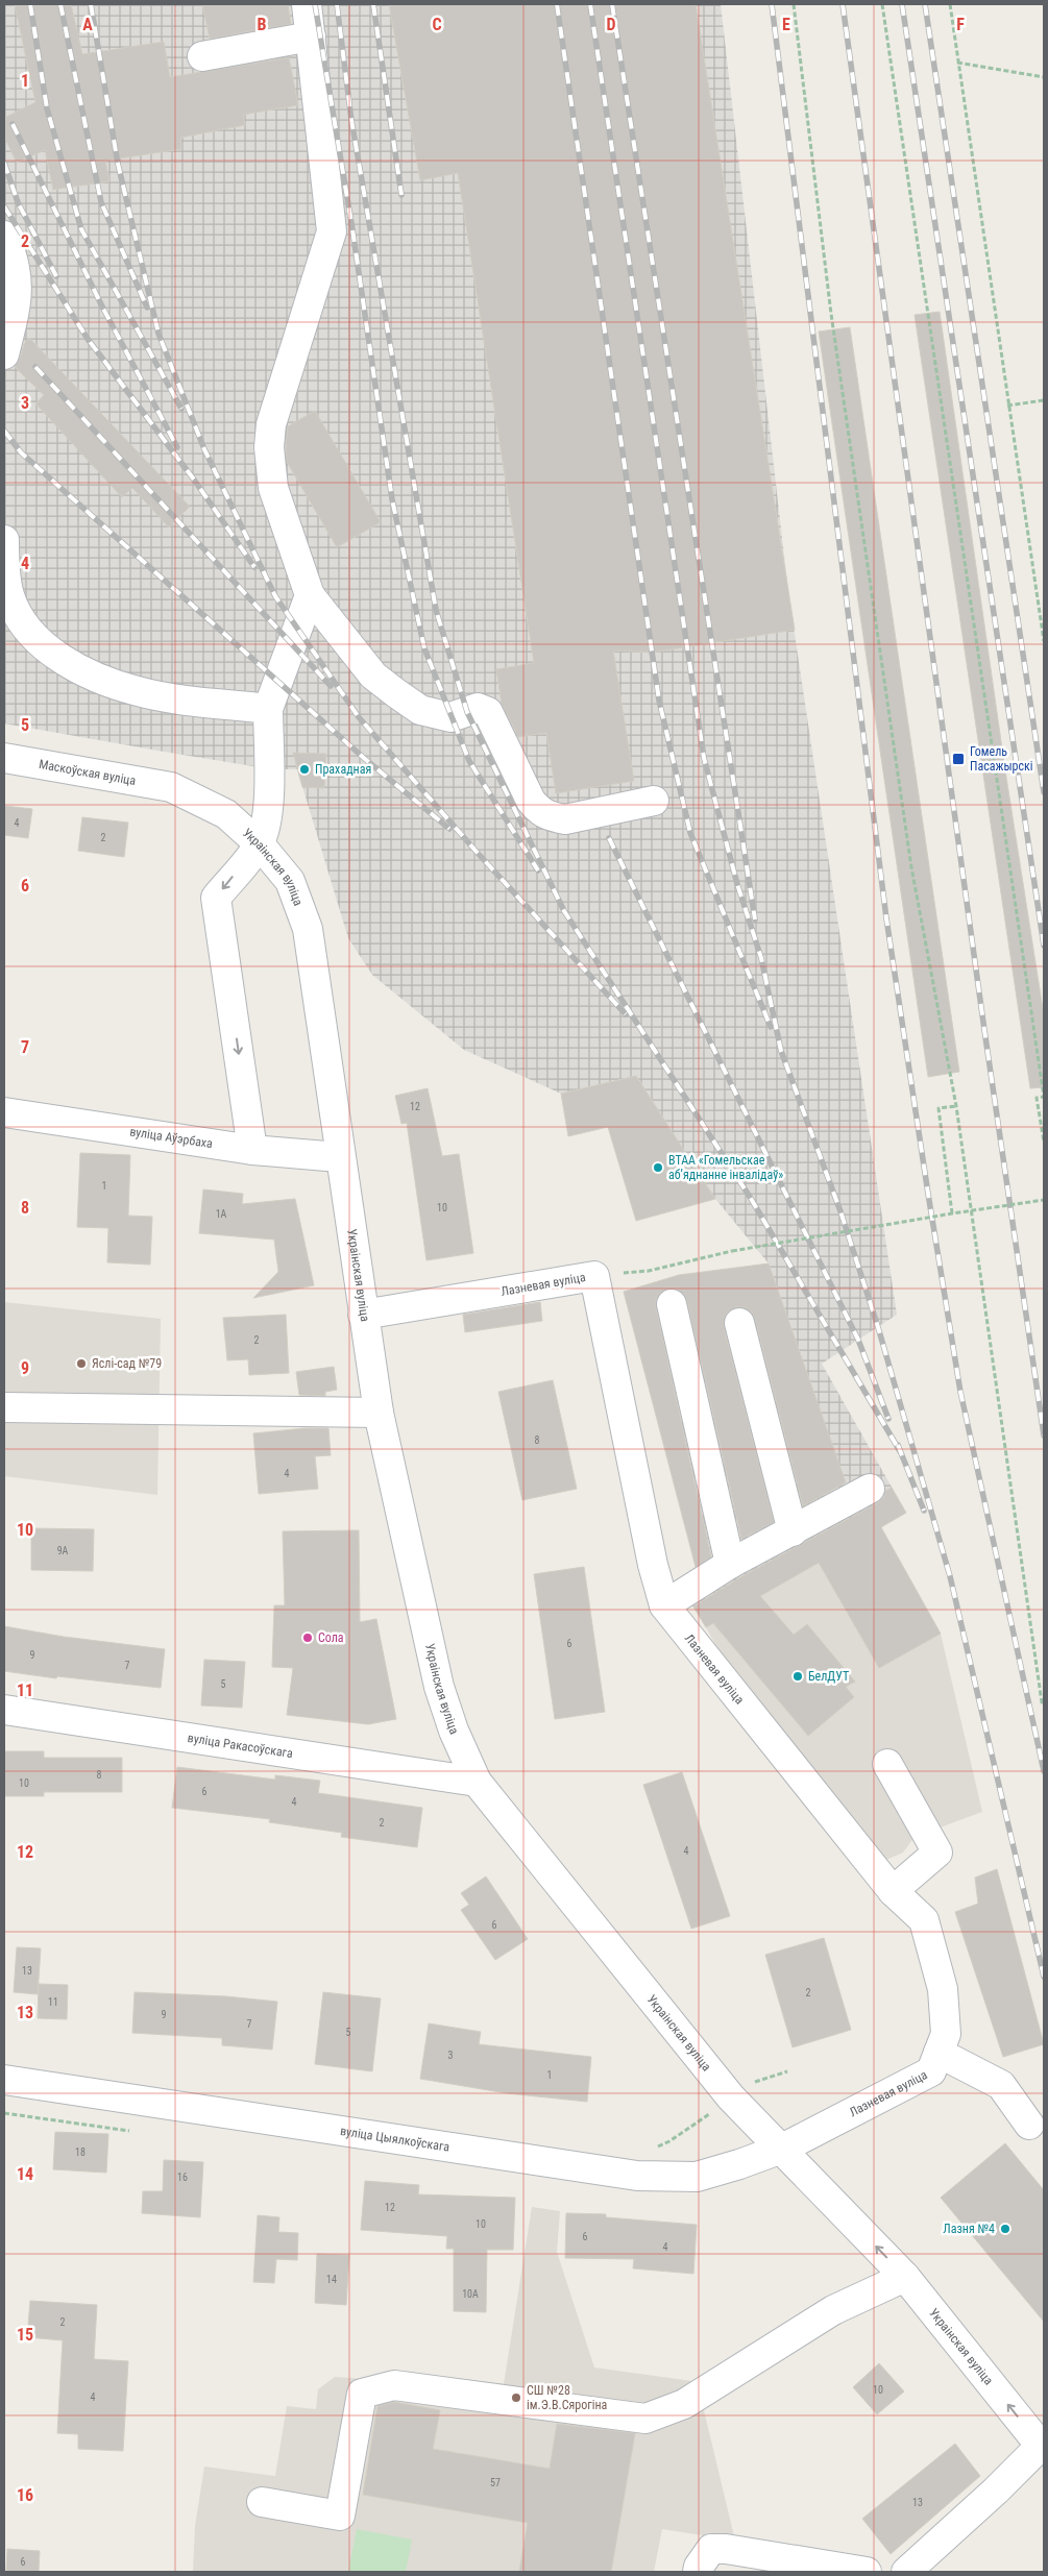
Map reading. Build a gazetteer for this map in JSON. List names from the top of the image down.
{
  "streets": {
    "street": [
      "Маскоўская вуліца",
      "Украінская вуліца",
      "вуліца Аўэрбаха",
      "Лазневая вуліца",
      "вуліца Ракасоўскага",
      "вуліца Цыялкоўскага"
    ]
  },
  "crossings": [
    ["Маскоўская вуліца", "Украінская вуліца"],
    ["Украінская вуліца", "вуліца Аўэрбаха"],
    ["Украінская вуліца", "Лазневая вуліца"],
    ["Украінская вуліца", "вуліца Ракасоўскага"],
    ["Украінская вуліца", "вуліца Цыялкоўскага"],
    ["Лазневая вуліца", "вуліца Цыялкоўскага"]
  ],
  "places": {
    "transit": ["Гомель Пасажырскі"],
    "other": [
      "Прахадная",
      "ВТАА «Гомельскае абʼяднанне інвалідаў»",
      "Яслі-сад №79",
      "Сола",
      "БелДУТ",
      "Лазня №4",
      "СШ №28 ім.Э.В.Сярогіна"
    ]
  },
  "house_numbers": [
    "4",
    "2",
    "12",
    "1",
    "10",
    "1А",
    "2",
    "8",
    "4",
    "9А",
    "6",
    "9",
    "7",
    "5",
    "8",
    "10",
    "6",
    "4",
    "2",
    "4",
    "6",
    "13",
    "2",
    "11",
    "9",
    "7",
    "5",
    "3",
    "1",
    "18",
    "16",
    "12",
    "10",
    "6",
    "4",
    "14",
    "10А",
    "2",
    "10",
    "4",
    "57",
    "13",
    "6"
  ],
  "grid": {
    "columns": [
      "A",
      "B",
      "C",
      "D",
      "E",
      "F"
    ],
    "rows": [
      "1",
      "2",
      "3",
      "4",
      "5",
      "6",
      "7",
      "8",
      "9",
      "10",
      "11",
      "12",
      "13",
      "14",
      "15",
      "16"
    ]
  }
}
